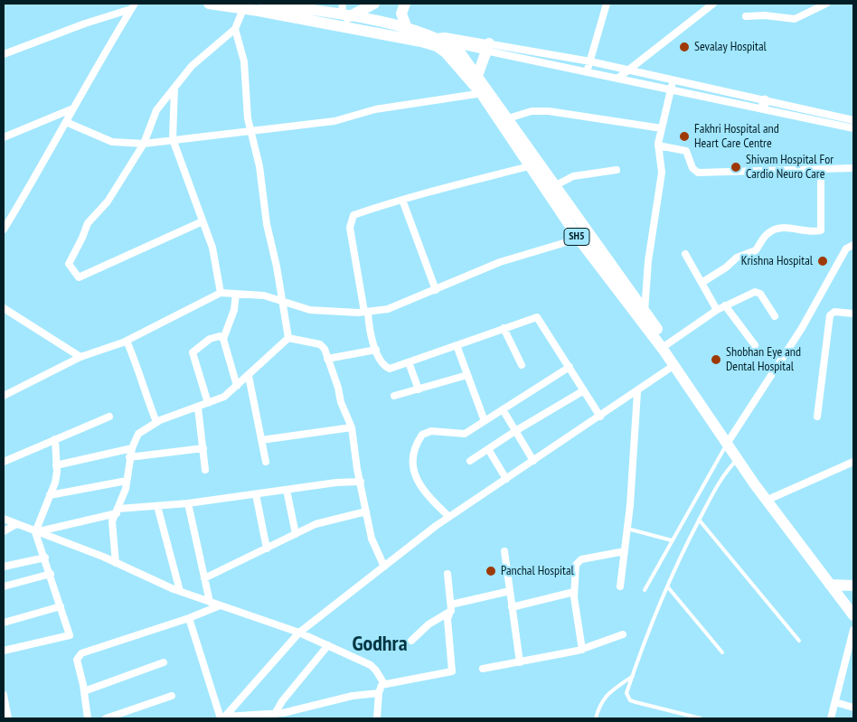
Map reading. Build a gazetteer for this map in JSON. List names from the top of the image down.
{
  "streets": {
    "main road": ["SH5"]
  },
  "districts": ["Godhra"],
  "places": [
    "Sevalay Hospital",
    "Fakhri Hospital and Heart Care Centre",
    "Shivam Hospital For Cardio Neuro Care",
    "Krishna Hospital",
    "Shobhan Eye and Dental Hospital",
    "Panchal Hospital"
  ]
}
